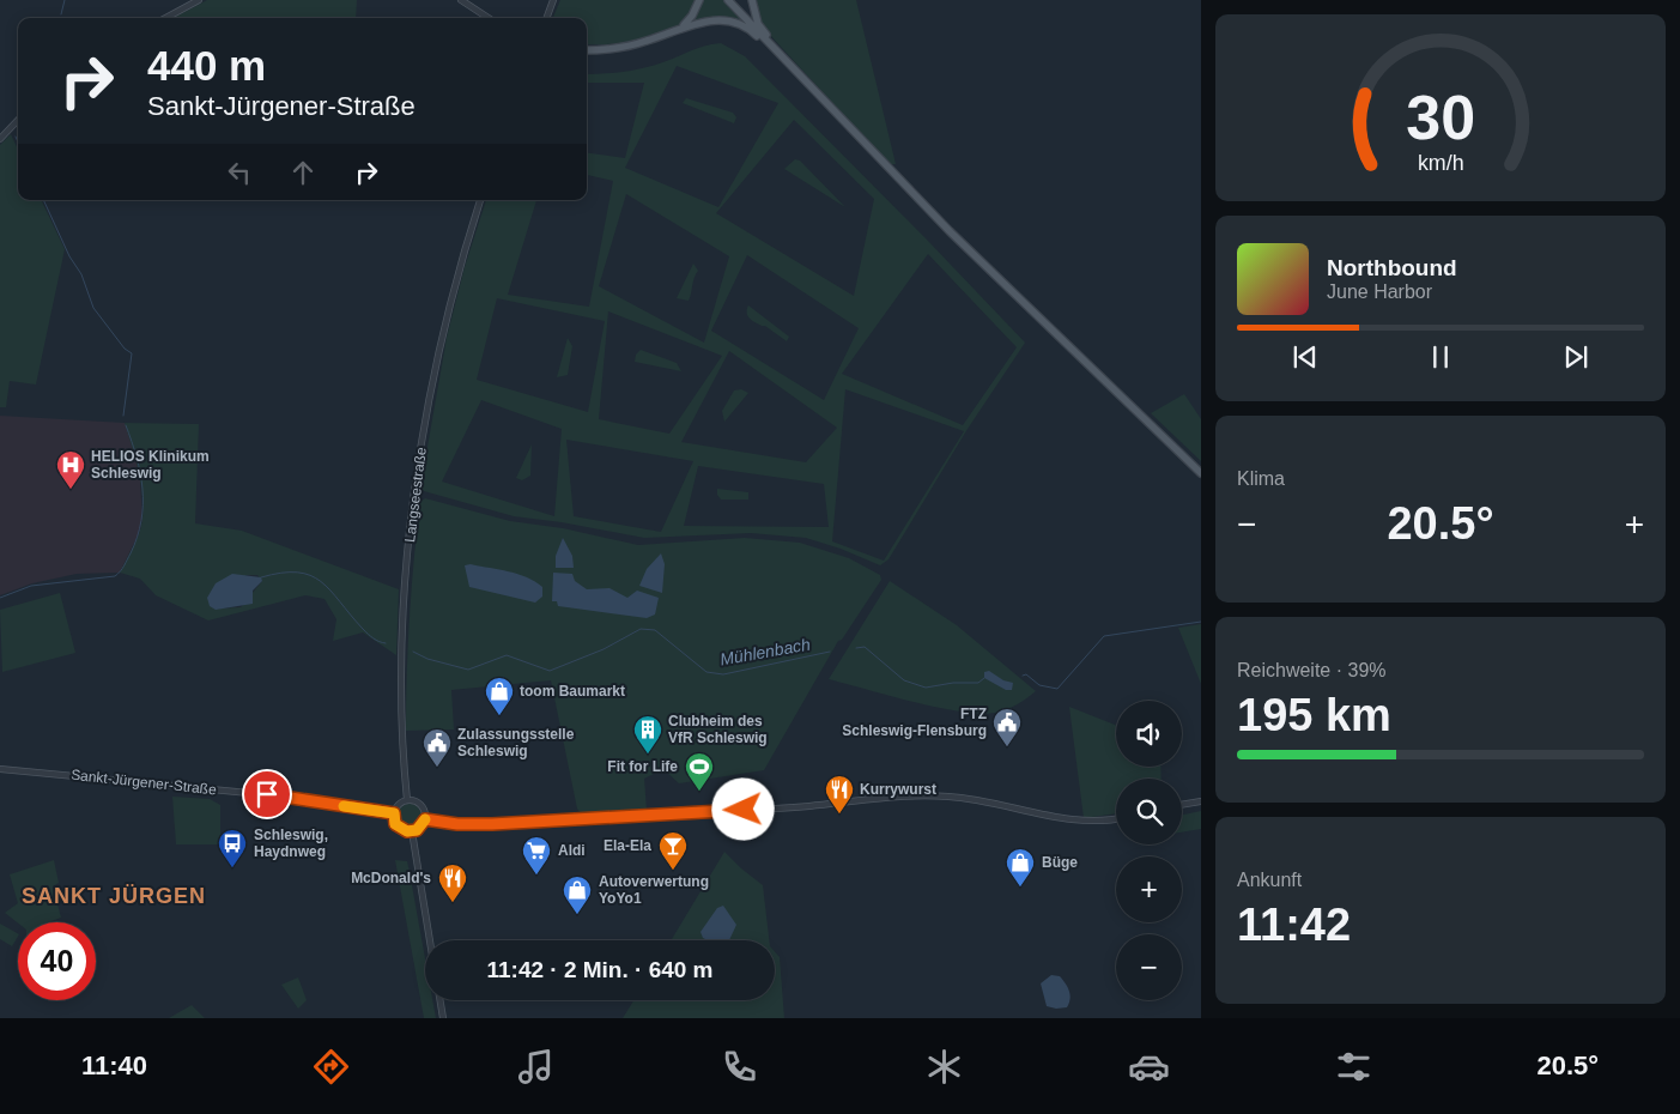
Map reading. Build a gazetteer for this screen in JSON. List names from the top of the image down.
{
  "streets": {
    "street": ["Langseestraße", "Sankt-Jürgener-Straße"]
  },
  "crossings": [
    ["Langseestraße", "Sankt-Jürgener-Straße"]
  ],
  "districts": ["SANKT JÜRGEN"],
  "water": ["Mühlenbach"],
  "places": {
    "hospital": ["HELIOS Klinikum Schleswig"],
    "shop": ["toom Baumarkt", "Büge", "Autoverwertung YoYo1"],
    "public building": ["FTZ Schleswig-Flensburg", "Zulassungsstelle Schleswig"],
    "building": ["Clubheim des VfR Schleswig"],
    "sports": ["Fit for Life"],
    "restaurant": ["Kurrywurst", "McDonald's"],
    "bus stop": ["Schleswig, Haydnweg"],
    "bar": ["Ela-Ela"],
    "supermarket": ["Aldi"]
  },
  "page": {
    "turn": ["440 m", "Sankt-Jürgener-Straße"],
    "song": ["Northbound", "June Harbor"],
    "tile": [
      "Klima",
      ["Reichweite · 39%", "195 km"],
      ["Ankunft", "11:42"]
    ],
    "heat": ["−", "20.5°", "+"],
    "map_buttons": ["+", "−"],
    "limit": "40",
    "trip": "11:42 · 2 Min. · 640 m",
    "tabs": ["11:40", "20.5°"],
    "gauge": ["30", "km/h"]
  }
}
